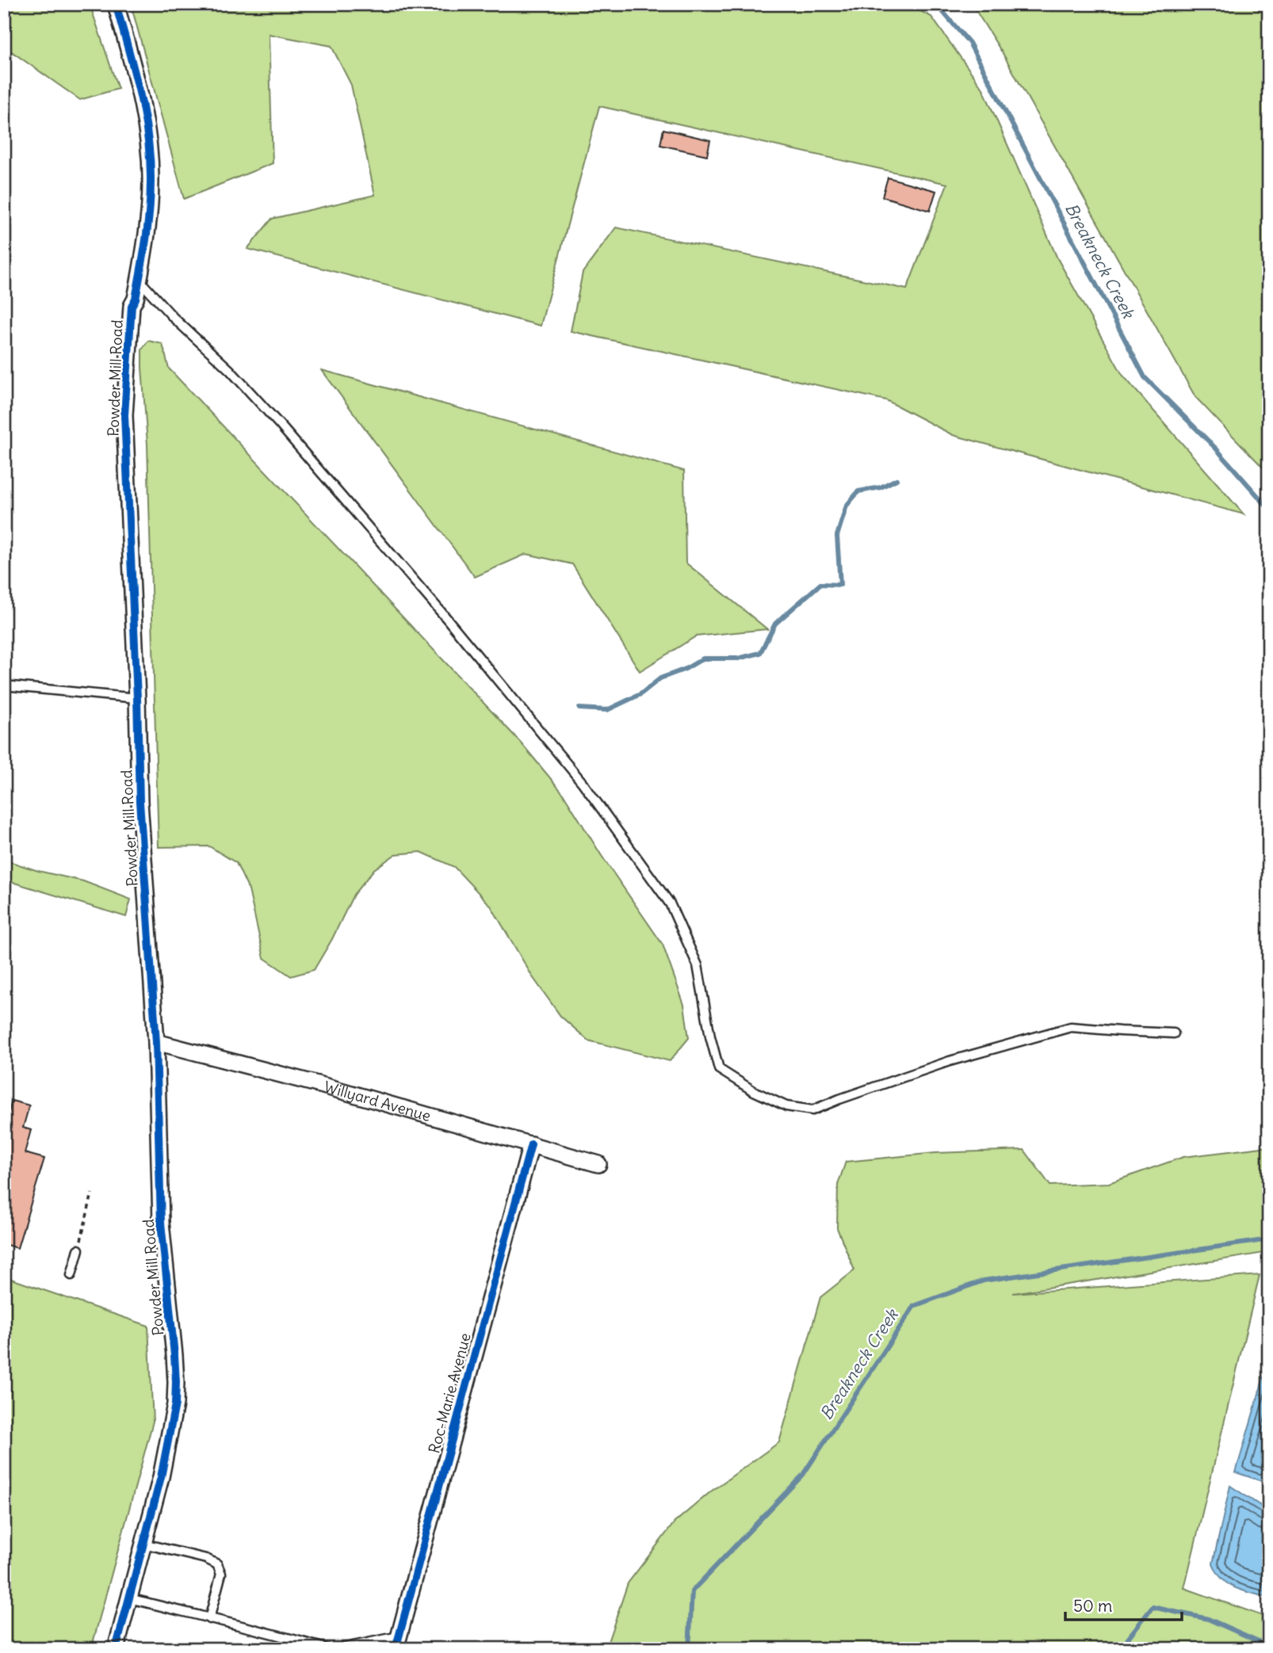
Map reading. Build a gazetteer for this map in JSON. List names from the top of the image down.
{
  "streets": {
    "street": ["Powder Mill Road", "Willyard Avenue", "Roc-Marie Avenue"]
  },
  "crossings": [
    ["Powder Mill Road", "Willyard Avenue"],
    ["Willyard Avenue", "Roc-Marie Avenue"]
  ],
  "water": ["Breakneck Creek"],
  "scale_bar": "50 m"
}
